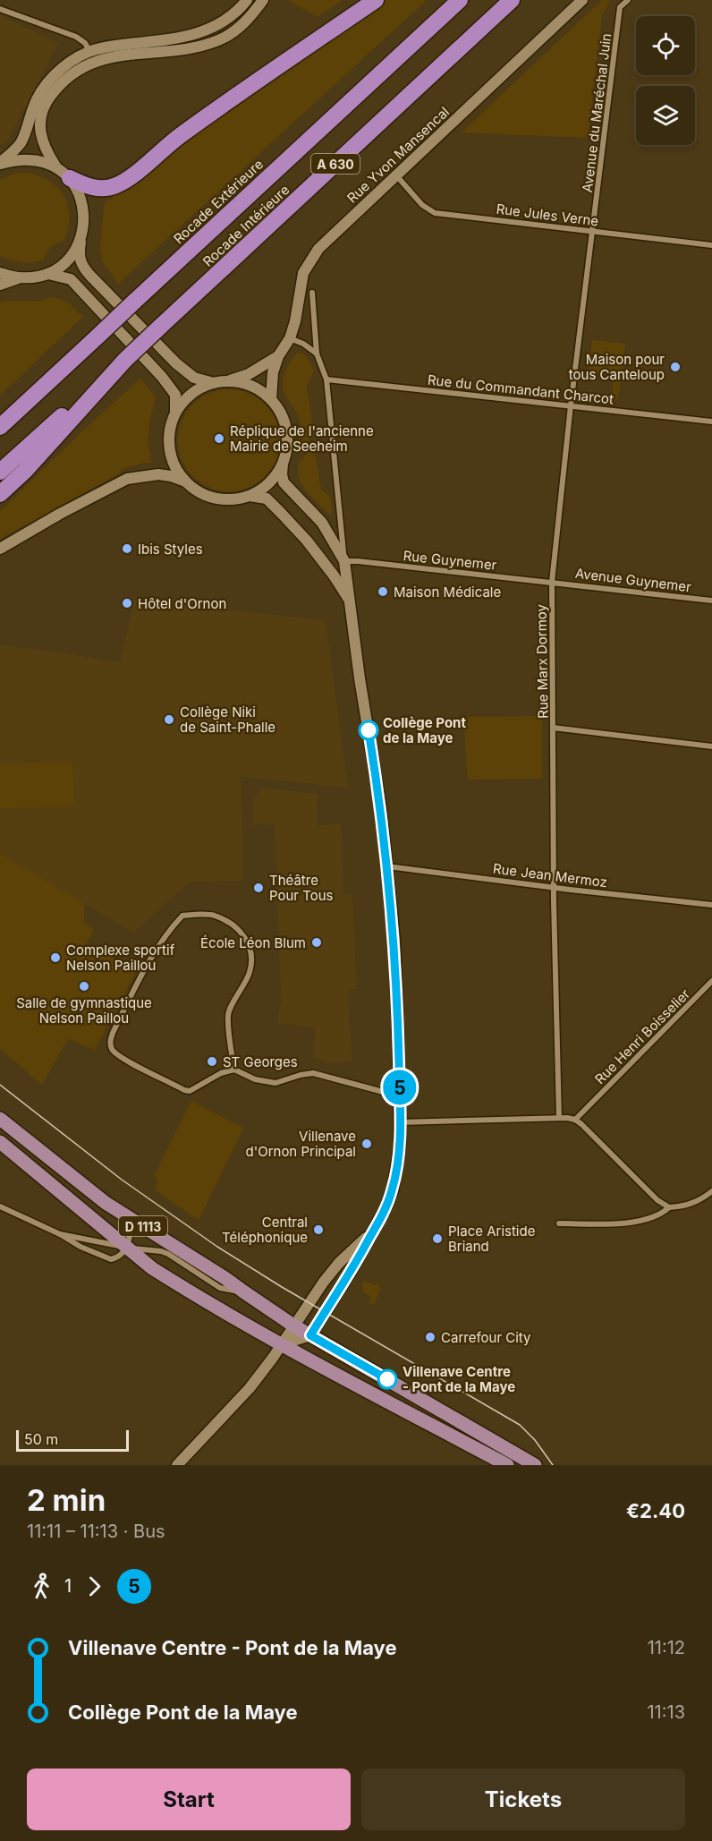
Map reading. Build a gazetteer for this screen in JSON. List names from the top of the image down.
{
  "streets": {
    "highway": ["A 630", "Rocade Extérieure", "Rocade Intérieure"],
    "main road": ["D 1113"],
    "street": [
      "Avenue du Maréchal Juin",
      "Rue Yvon Mansencal",
      "Rue Jules Verne",
      "Rue du Commandant Charcot",
      "Rue Guynemer",
      "Avenue Guynemer",
      "Rue Marx Dormoy",
      "Rue Jean Mermoz",
      "Rue Henri Boisselier"
    ]
  },
  "crossings": [
    ["Avenue du Maréchal Juin", "Rue Jules Verne"],
    ["Avenue du Maréchal Juin", "Rue Marx Dormoy"],
    ["Rue Yvon Mansencal", "Rue Jules Verne"],
    ["Rue Jules Verne", "Rue Marx Dormoy"],
    ["Rue du Commandant Charcot", "Rue Marx Dormoy"],
    ["Rue Guynemer", "Avenue Guynemer"],
    ["Rue Guynemer", "Rue Marx Dormoy"],
    ["Avenue Guynemer", "Rue Marx Dormoy"],
    ["Rue Marx Dormoy", "Rue Jean Mermoz"]
  ],
  "places": [
    "Maison pour tous Canteloup",
    "Réplique de l'ancienne Mairie de Seeheim",
    "Ibis Styles",
    "Maison Médicale",
    "Hôtel d'Ornon",
    "Collège Niki de Saint-Phalle",
    "Collège Pont de la Maye",
    "Théâtre Pour Tous",
    "École Léon Blum",
    "Complexe sportif Nelson Paillou",
    "Salle de gymnastique Nelson Paillou",
    "ST Georges",
    "Villenave d'Ornon Principal",
    "Central Téléphonique",
    "Place Aristide Briand",
    "Carrefour City",
    "Villenave Centre - Pont de la Maye"
  ],
  "lines": ["bus line 5"],
  "scale_bar": "50 m",
  "page": {
    "on_map": "5",
    "scale": "50 m",
    "heading": ["2 min", "11:11 – 11:13 · Bus", "€2.40"],
    "legs": ["1", "5"],
    "list": [
      {
        "name": "Villenave Centre - Pont de la Maye",
        "value": "11:12"
      },
      {
        "name": "Collège Pont de la Maye",
        "value": "11:13"
      }
    ],
    "buttons": ["Start", "Tickets"]
  }
}
